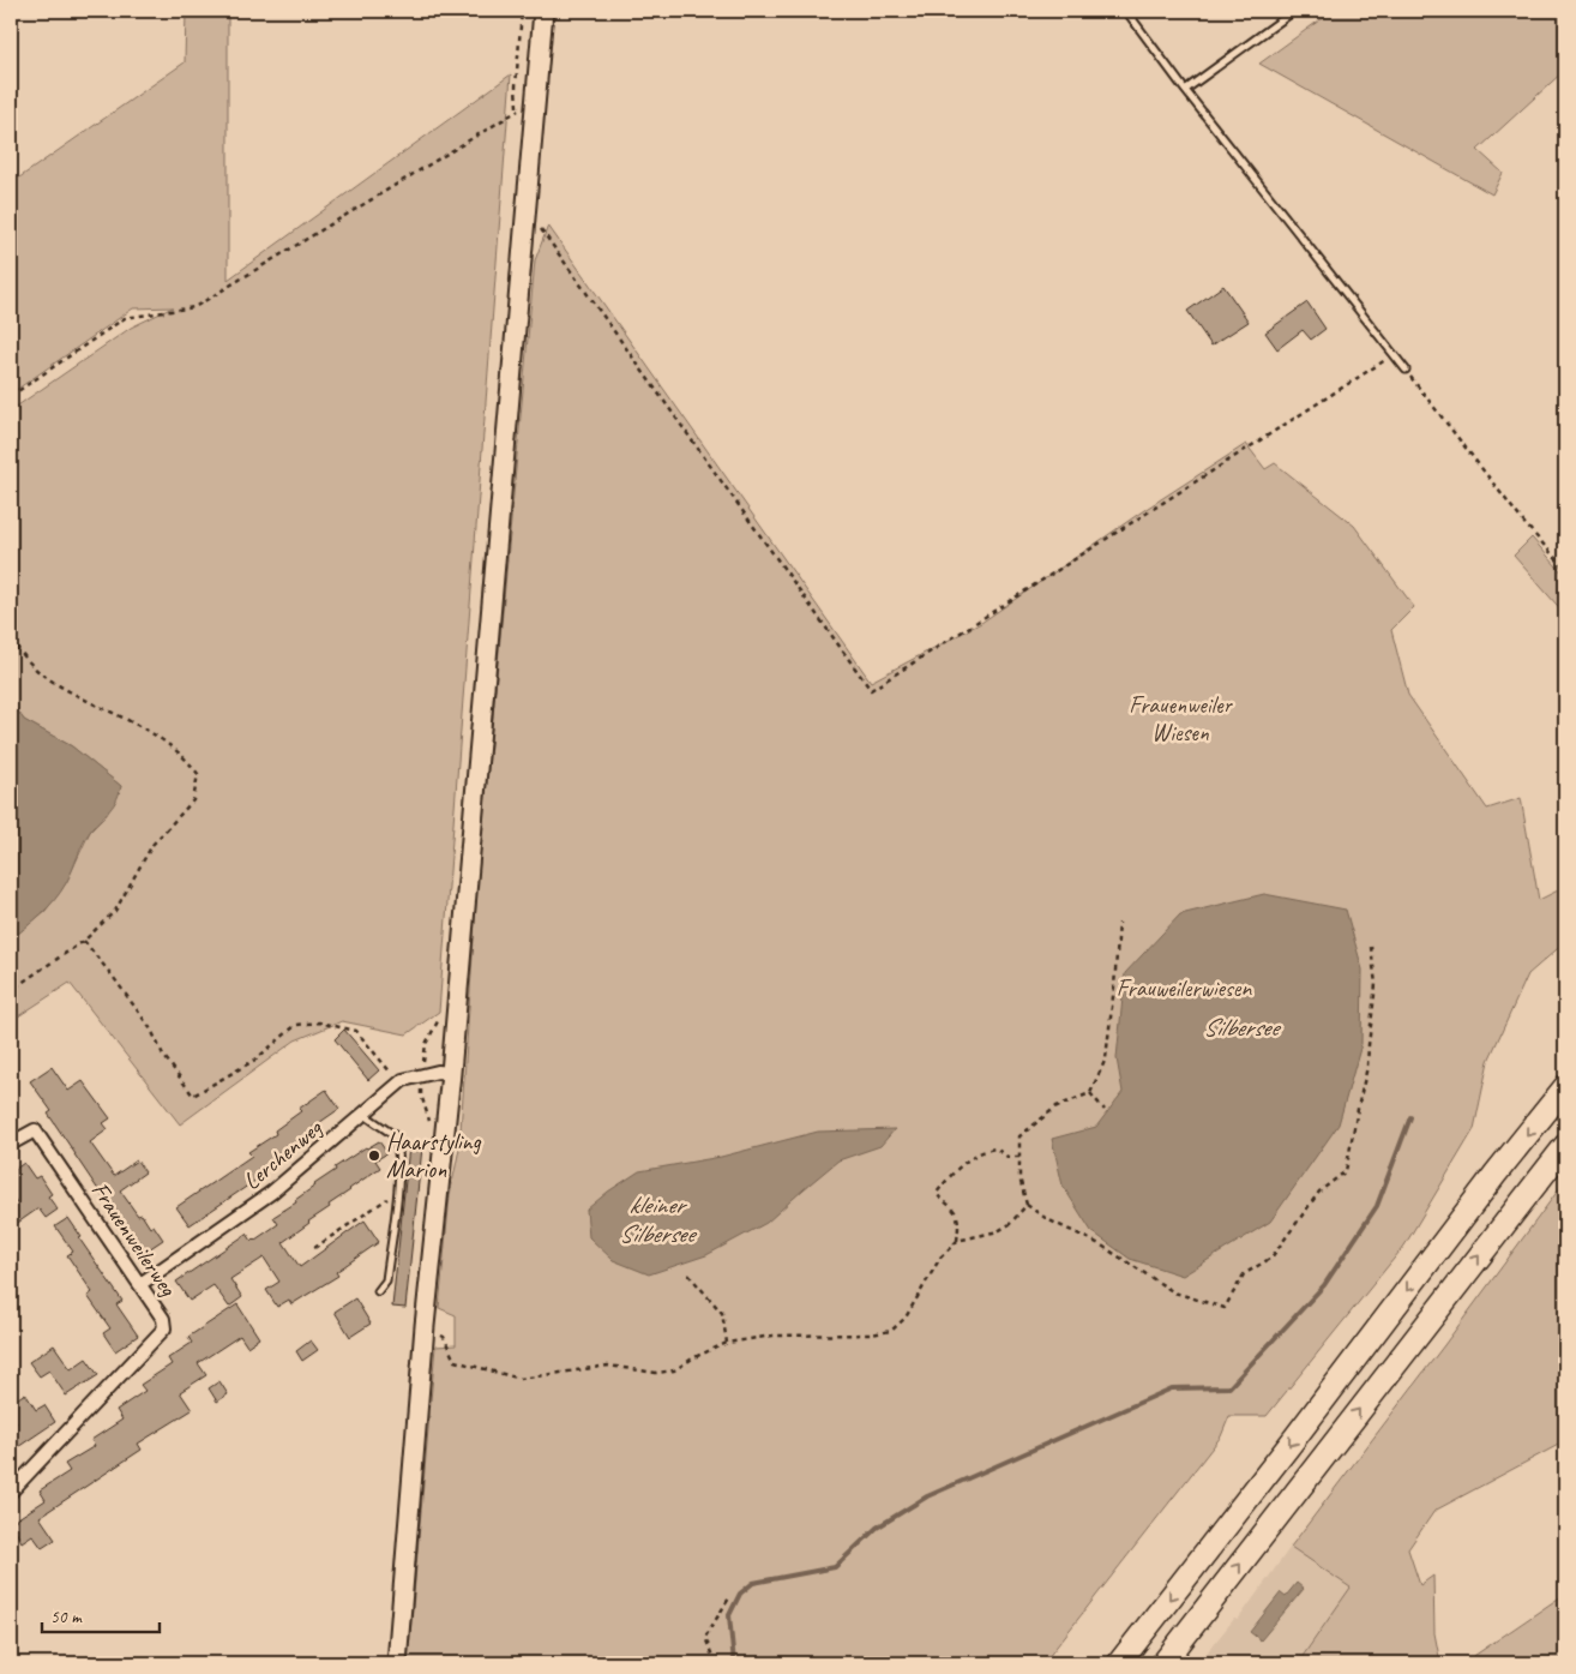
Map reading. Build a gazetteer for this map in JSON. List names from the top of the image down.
{
  "streets": {
    "street": ["Lerchenweg", "Frauenweilerweg"]
  },
  "crossings": [
    ["Lerchenweg", "Frauenweilerweg"]
  ],
  "water": ["Silbersee", "kleiner Silbersee"],
  "parks": ["Frauenweiler Wiesen", "Frauweilerwiesen"],
  "places": ["Haarstyling Marion"],
  "scale_bar": "50 m"
}
